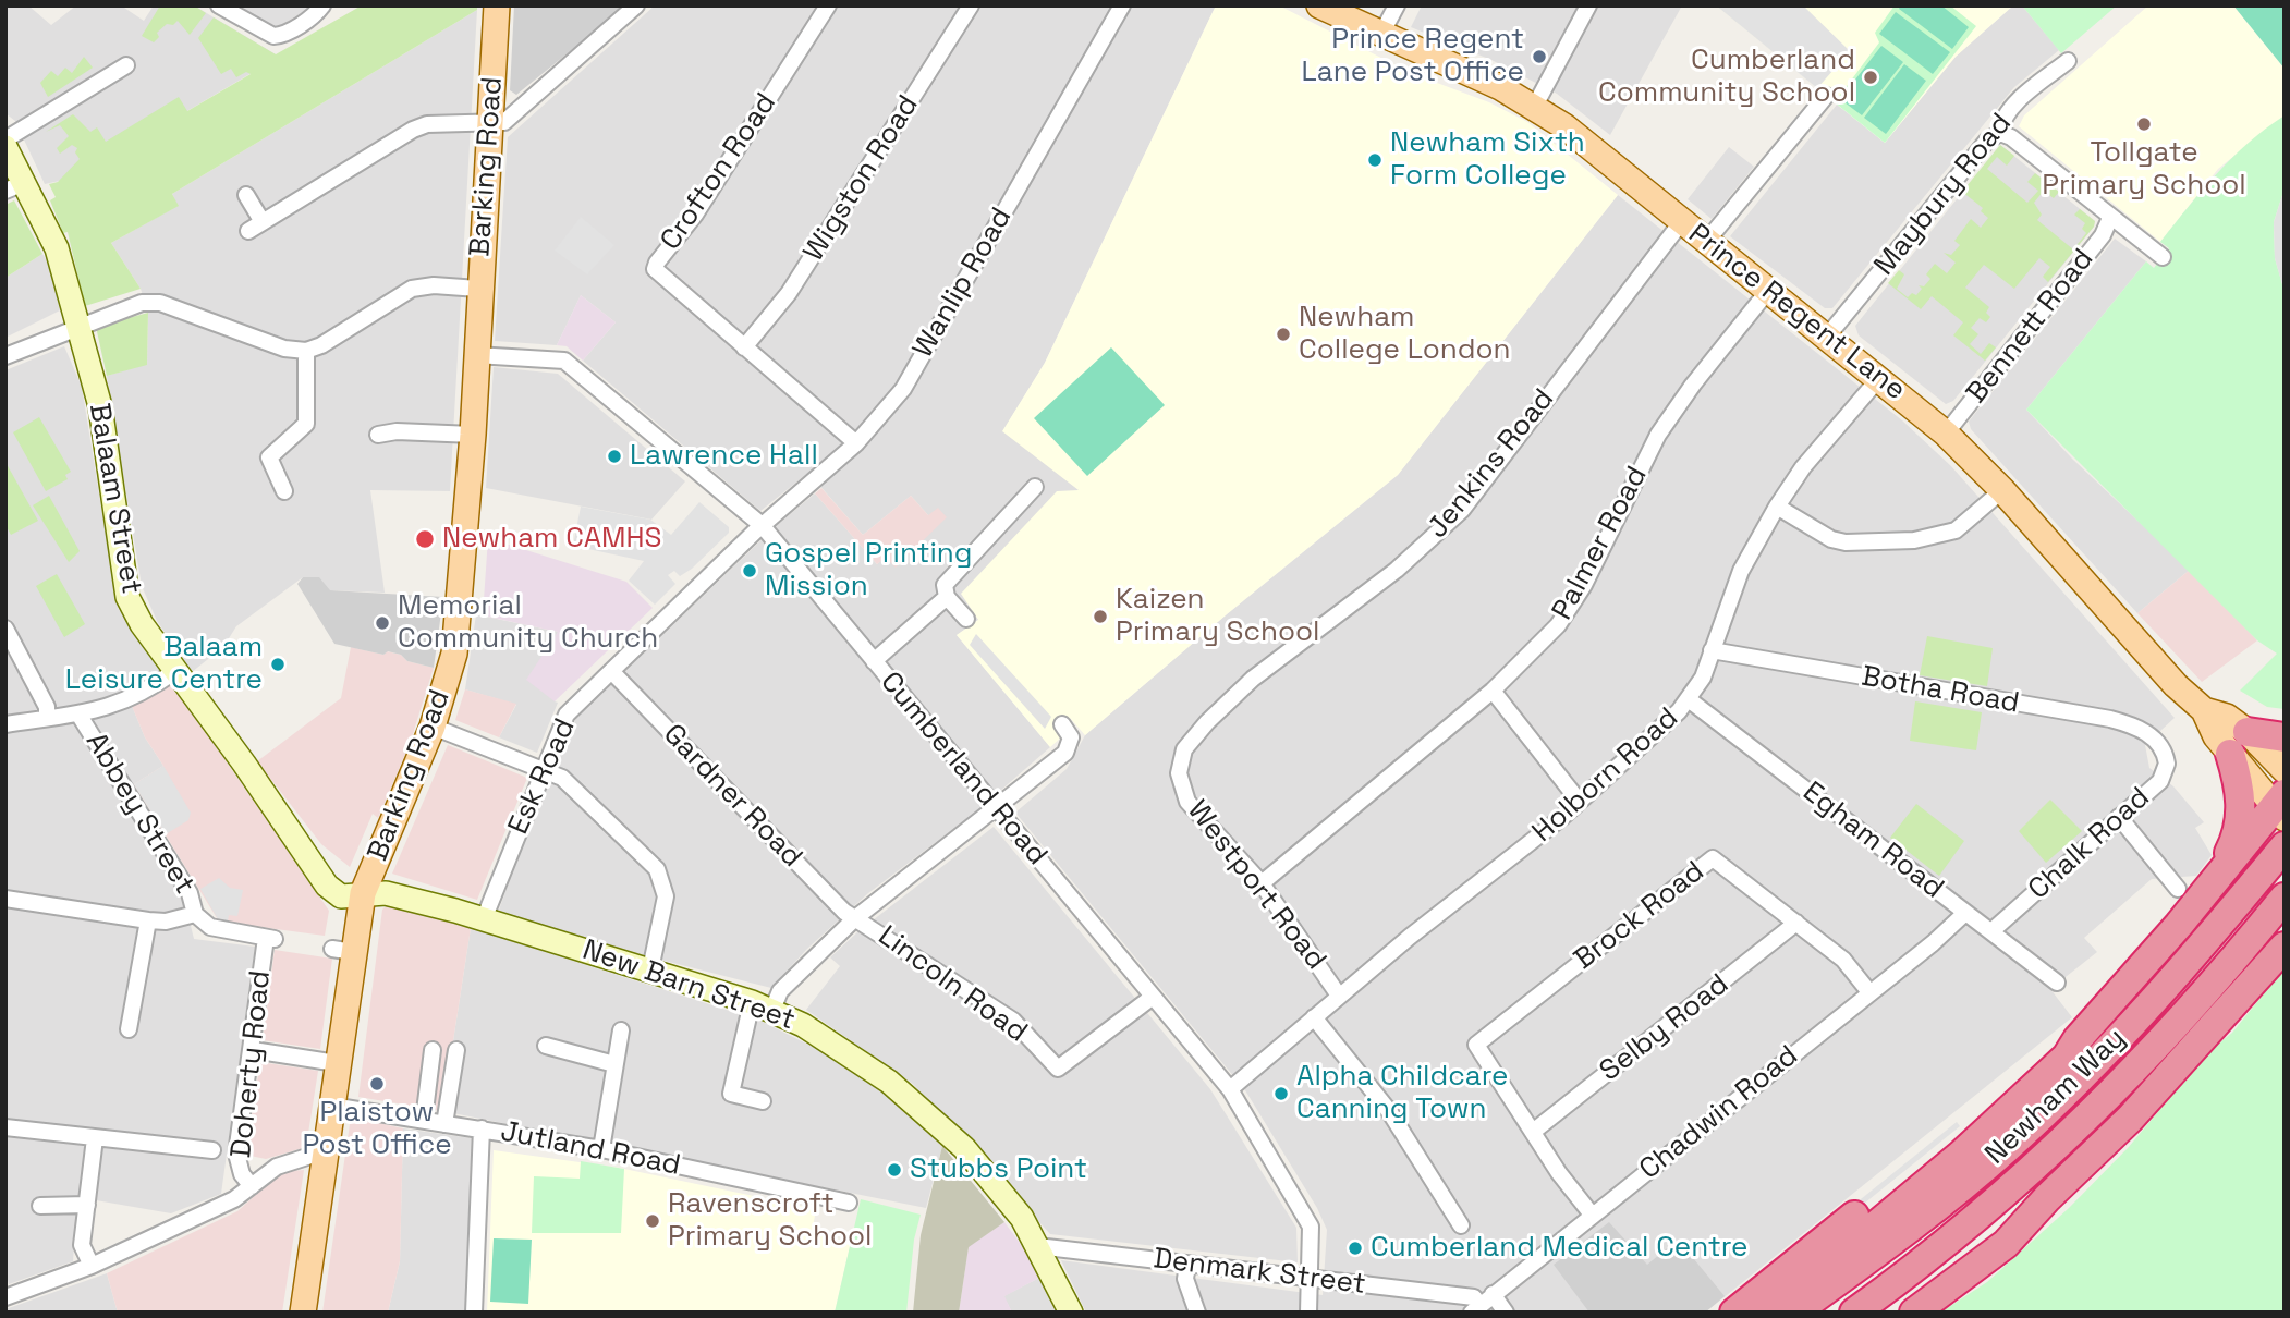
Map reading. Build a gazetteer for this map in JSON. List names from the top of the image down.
{
  "streets": {
    "highway": ["Newham Way"],
    "main road": [
      "Barking Road",
      "Prince Regent Lane",
      "Balaam Street",
      "New Barn Street"
    ],
    "street": [
      "Crofton Road",
      "Wigston Road",
      "Maybury Road",
      "Wanlip Road",
      "Bennett Road",
      "Jenkins Road",
      "Palmer Road",
      "Botha Road",
      "Cumberland Road",
      "Holborn Road",
      "Esk Road",
      "Gardner Road",
      "Abbey Street",
      "Egham Road",
      "Chalk Road",
      "Westport Road",
      "Brock Road",
      "Lincoln Road",
      "Selby Road",
      "Doherty Road",
      "Chadwin Road",
      "Jutland Road",
      "Denmark Street"
    ]
  },
  "crossings": [
    ["Barking Road", "Balaam Street"],
    ["Barking Road", "Cumberland Road"],
    ["Barking Road", "New Barn Street"],
    ["Barking Road", "Jutland Road"],
    ["Crofton Road", "Wigston Road"],
    ["Crofton Road", "Wanlip Road"],
    ["Maybury Road", "Prince Regent Lane"],
    ["Wanlip Road", "Cumberland Road"],
    ["Wanlip Road", "Esk Road"],
    ["Prince Regent Lane", "Bennett Road"],
    ["Prince Regent Lane", "Jenkins Road"],
    ["Prince Regent Lane", "Palmer Road"],
    ["Prince Regent Lane", "Holborn Road"],
    ["Jenkins Road", "Westport Road"],
    ["Balaam Street", "New Barn Street"],
    ["Palmer Road", "Westport Road"],
    ["Botha Road", "Holborn Road"],
    ["Botha Road", "Chalk Road"],
    ["Cumberland Road", "Holborn Road"],
    ["Cumberland Road", "Esk Road"],
    ["Cumberland Road", "Lincoln Road"],
    ["Cumberland Road", "Denmark Street"],
    ["Holborn Road", "Egham Road"],
    ["Holborn Road", "Westport Road"],
    ["Esk Road", "Gardner Road"],
    ["Esk Road", "New Barn Street"],
    ["Gardner Road", "Lincoln Road"],
    ["Abbey Street", "Doherty Road"],
    ["Egham Road", "Chalk Road"],
    ["Egham Road", "Chadwin Road"],
    ["Brock Road", "Selby Road"],
    ["Brock Road", "Chadwin Road"],
    ["New Barn Street", "Denmark Street"],
    ["Chadwin Road", "Denmark Street"]
  ],
  "places": [
    "Prince Regent Lane Post Office",
    "Cumberland Community School",
    "Tollgate Primary School",
    "Newham Sixth Form College",
    "Newham College London",
    "Lawrence Hall",
    "Newham CAMHS",
    "Gospel Printing Mission",
    "Kaizen Primary School",
    "Memorial Community Church",
    "Balaam Leisure Centre",
    "Plaistow Post Office",
    "Alpha Childcare Canning Town",
    "Stubbs Point",
    "Ravenscroft Primary School",
    "Cumberland Medical Centre"
  ]
}
